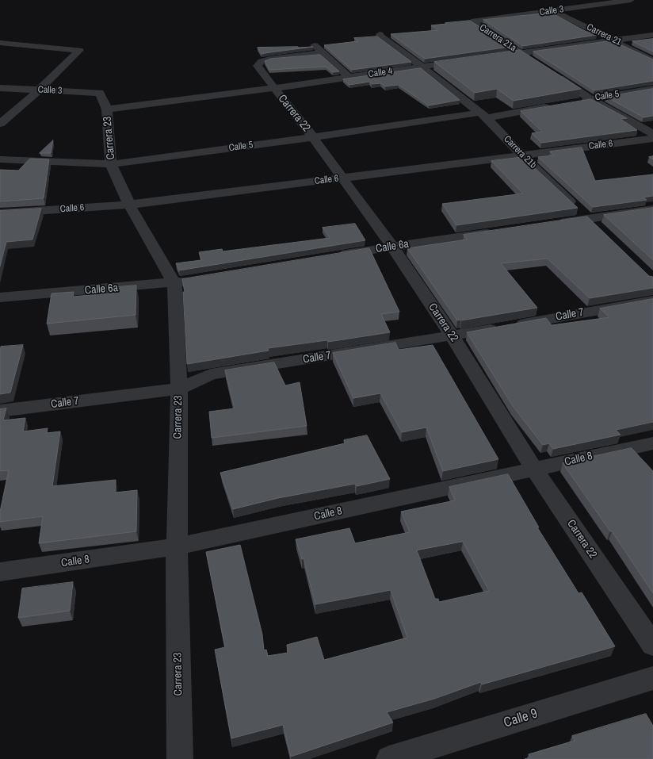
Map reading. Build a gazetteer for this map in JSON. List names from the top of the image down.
{
  "streets": {
    "street": [
      "Calle 3",
      "Carrera 21",
      "Carrera 21a",
      "Calle 4",
      "Calle 5",
      "Carrera 22",
      "Carrera 23",
      "Calle 6",
      "Carrera 21b",
      "Calle 6a",
      "Calle 7",
      "Calle 8",
      "Calle 9"
    ]
  },
  "crossings": [
    ["Calle 3", "Carrera 21"],
    ["Calle 3", "Carrera 21a"],
    ["Calle 3", "Carrera 23"],
    ["Calle 4", "Carrera 22"],
    ["Calle 4", "Carrera 23"],
    ["Calle 4", "Carrera 21b"],
    ["Calle 5", "Carrera 22"],
    ["Calle 5", "Carrera 23"],
    ["Calle 5", "Carrera 21b"],
    ["Carrera 22", "Calle 6"],
    ["Carrera 22", "Calle 6a"],
    ["Carrera 22", "Calle 7"],
    ["Carrera 22", "Calle 8"],
    ["Carrera 23", "Calle 6"],
    ["Carrera 23", "Calle 6a"],
    ["Carrera 23", "Calle 7"],
    ["Carrera 23", "Calle 8"],
    ["Calle 6", "Carrera 21b"]
  ]
}
